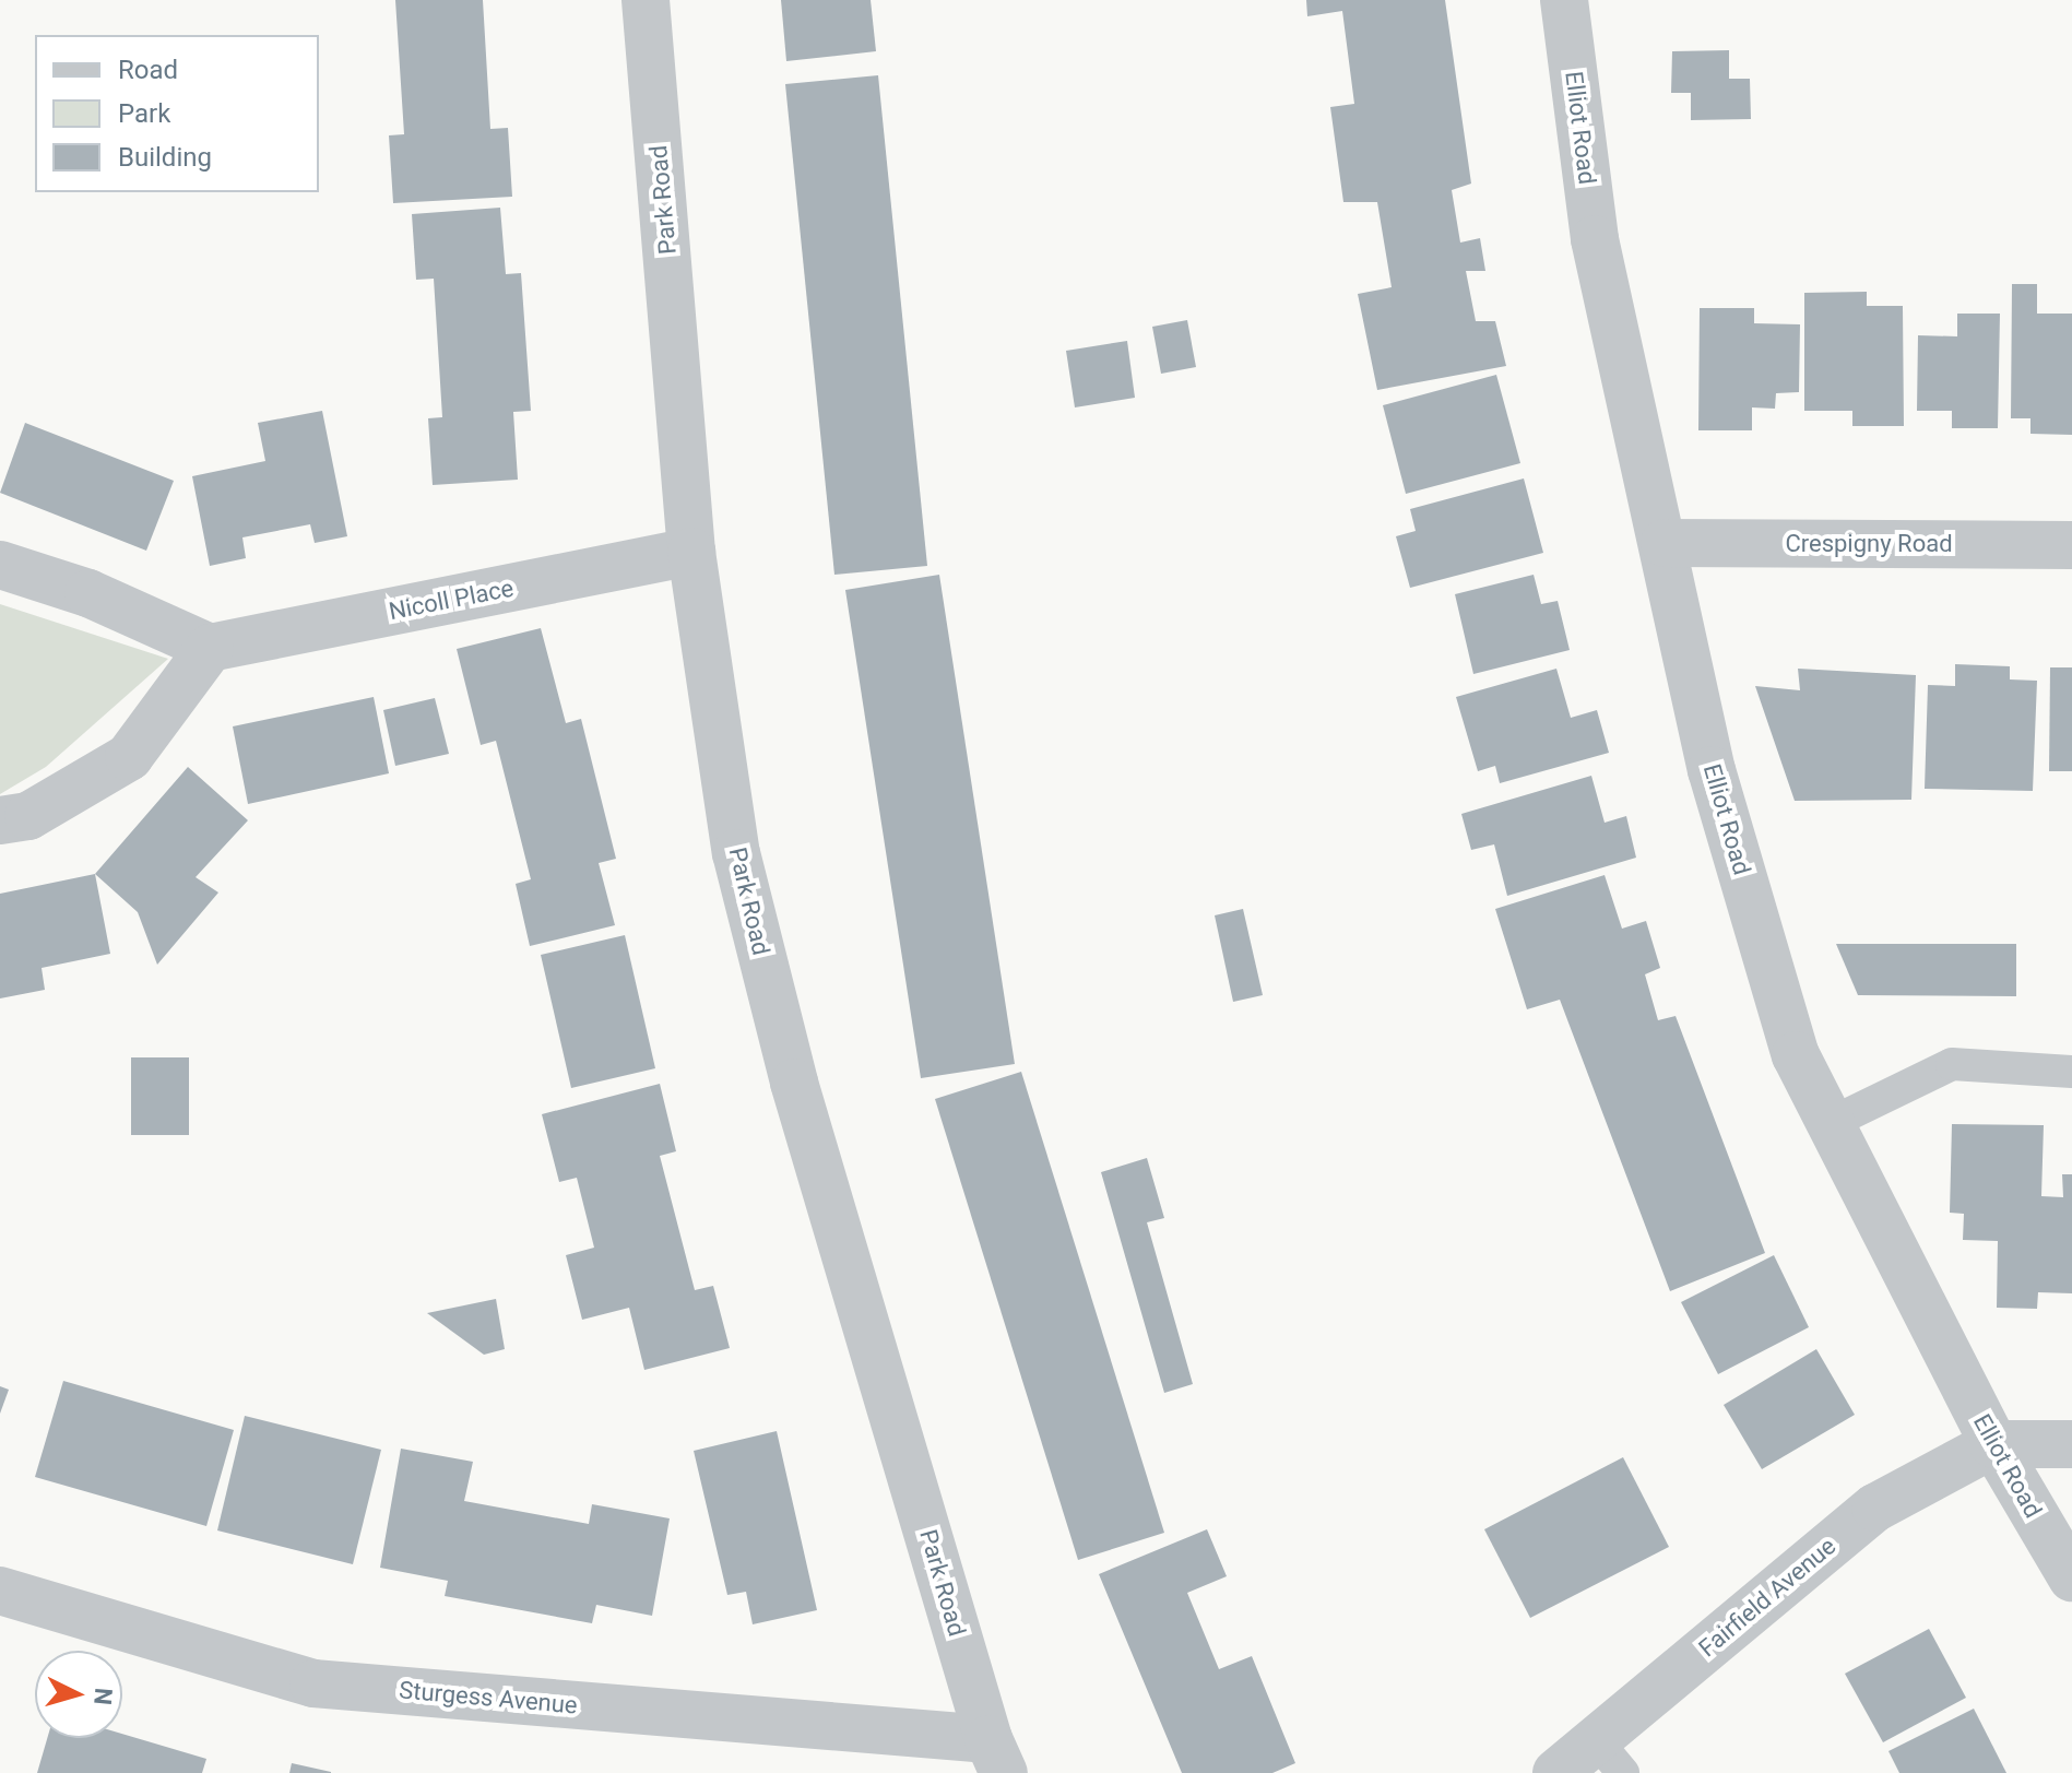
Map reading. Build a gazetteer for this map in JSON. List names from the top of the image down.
{
  "streets": {
    "street": [
      "Elliot Road",
      "Park Road",
      "Crespigny Road",
      "Nicoll Place",
      "Fairfield Avenue",
      "Sturgess Avenue"
    ]
  },
  "crossings": [
    ["Elliot Road", "Crespigny Road"],
    ["Elliot Road", "Fairfield Avenue"],
    ["Park Road", "Nicoll Place"],
    ["Park Road", "Sturgess Avenue"]
  ],
  "legend": ["Road", "Park", "Building"],
  "north": "right"
}
